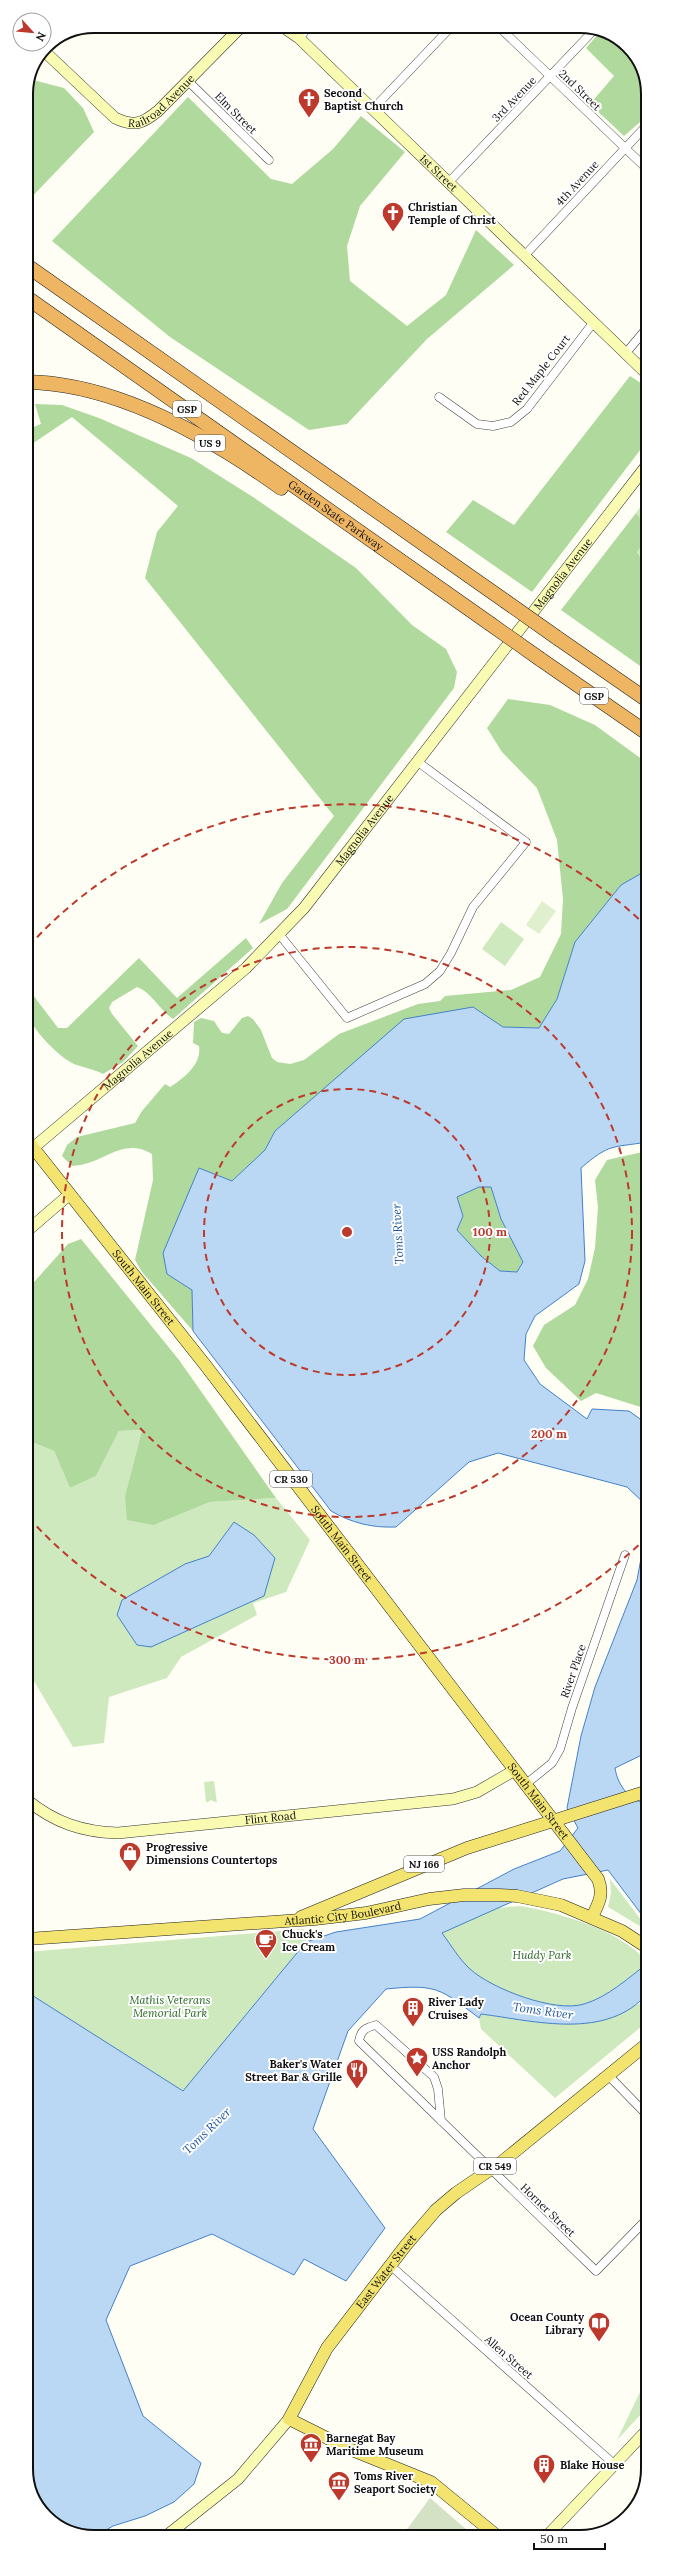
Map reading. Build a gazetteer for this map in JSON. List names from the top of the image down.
{
  "streets": {
    "highway": ["GSP", "US 9", "Garden State Parkway"],
    "main road": [
      "South Main Street",
      "CR 530",
      "NJ 166",
      "Atlantic City Boulevard",
      "CR 549",
      "East Water Street"
    ],
    "street": [
      "2nd Street",
      "Railroad Avenue",
      "3rd Avenue",
      "Elm Street",
      "1st Street",
      "4th Avenue",
      "Red Maple Court",
      "Magnolia Avenue",
      "River Place",
      "Flint Road",
      "Horner Street",
      "Allen Street"
    ]
  },
  "crossings": [
    ["2nd Street", "3rd Avenue"],
    ["2nd Street", "4th Avenue"],
    ["Railroad Avenue", "Elm Street"],
    ["3rd Avenue", "1st Street"],
    ["1st Street", "4th Avenue"],
    ["1st Street", "Red Maple Court"],
    ["US 9", "Garden State Parkway"],
    ["South Main Street", "River Place"],
    ["South Main Street", "Flint Road"],
    ["South Main Street", "NJ 166"],
    ["South Main Street", "Atlantic City Boulevard"],
    ["NJ 166", "Atlantic City Boulevard"],
    ["Horner Street", "East Water Street"],
    ["East Water Street", "Allen Street"]
  ],
  "water": ["Toms River"],
  "parks": ["Huddy Park", "Mathis Veterans Memorial Park"],
  "places": {
    "church": ["Second Baptist Church", "Christian Temple of Christ"],
    "shop": ["Progressive Dimensions Countertops"],
    "cafe": ["Chuck's Ice Cream"],
    "building": ["River Lady Cruises", "Blake House"],
    "place": ["USS Randolph Anchor"],
    "restaurant": ["Baker's Water Street Bar & Grille"],
    "library": ["Ocean County Library"],
    "museum": ["Barnegat Bay Maritime Museum", "Toms River Seaport Society"]
  },
  "scale_bar": "50 m",
  "north": "bottom right",
  "rings": ["100 m", "200 m", "300 m"]
}
